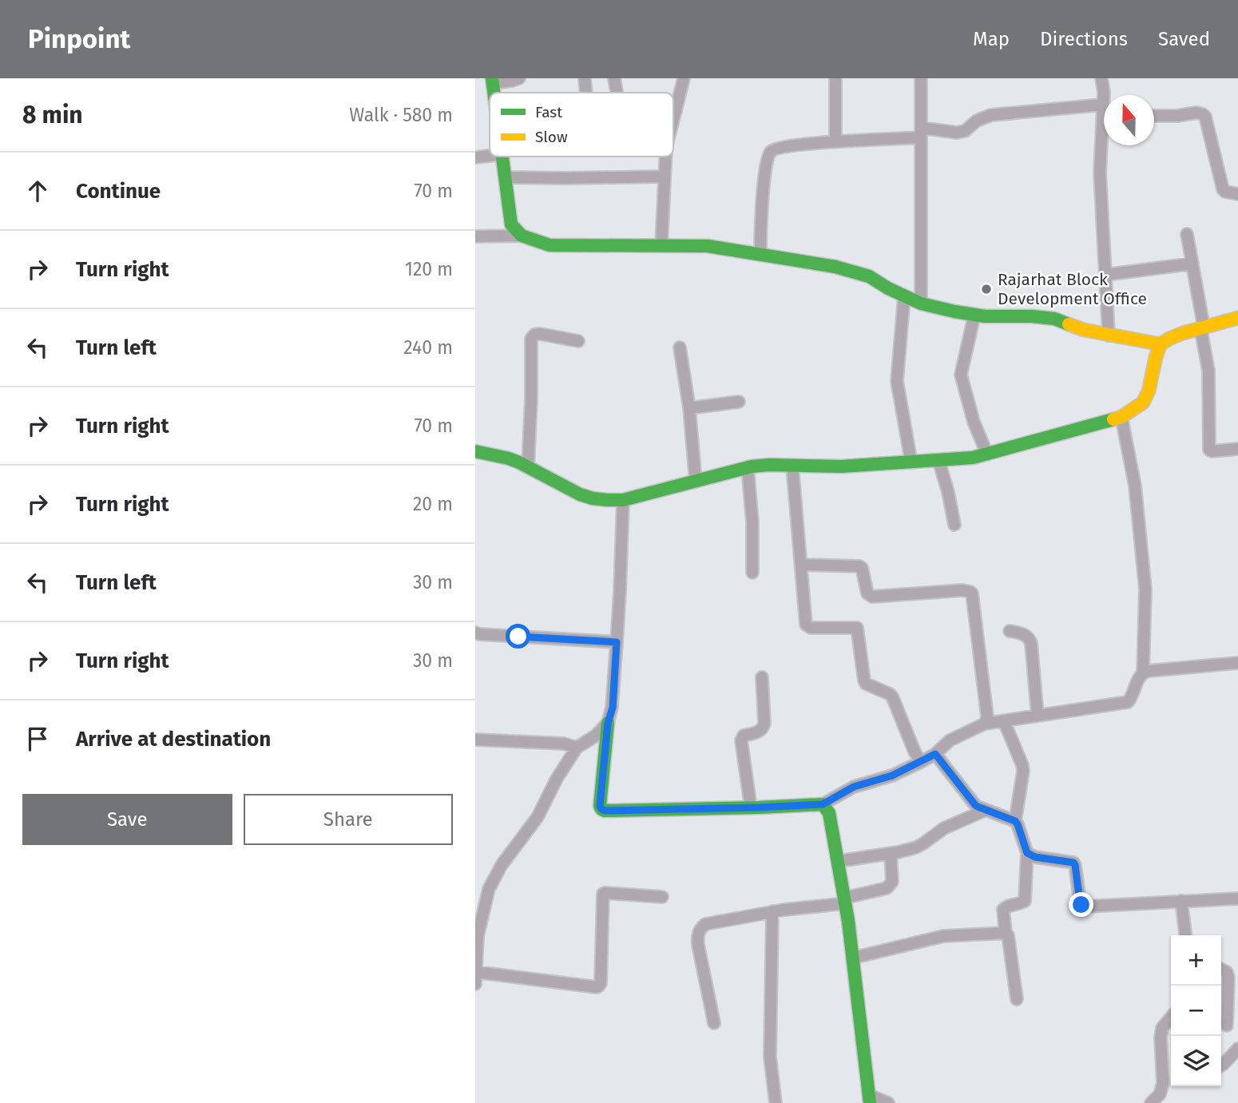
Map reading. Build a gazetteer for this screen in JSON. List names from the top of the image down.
{
  "places": ["Rajarhat Block Development Office"],
  "legend": ["Fast", "Slow"],
  "north": "top",
  "page": {
    "header": "Pinpoint",
    "nav": ["Map", "Directions", "Saved"],
    "heading": ["8 min", "Walk · 580 m"],
    "list": [
      ["Continue", "70 m"],
      ["Turn right", "120 m"],
      ["Turn left", "240 m"],
      ["Turn right", "70 m"],
      ["Turn right", "20 m"],
      ["Turn left", "30 m"],
      ["Turn right", "30 m"],
      "Arrive at destination"
    ],
    "buttons": ["Save", "Share"],
    "map_buttons": ["+", "−"]
  }
}
